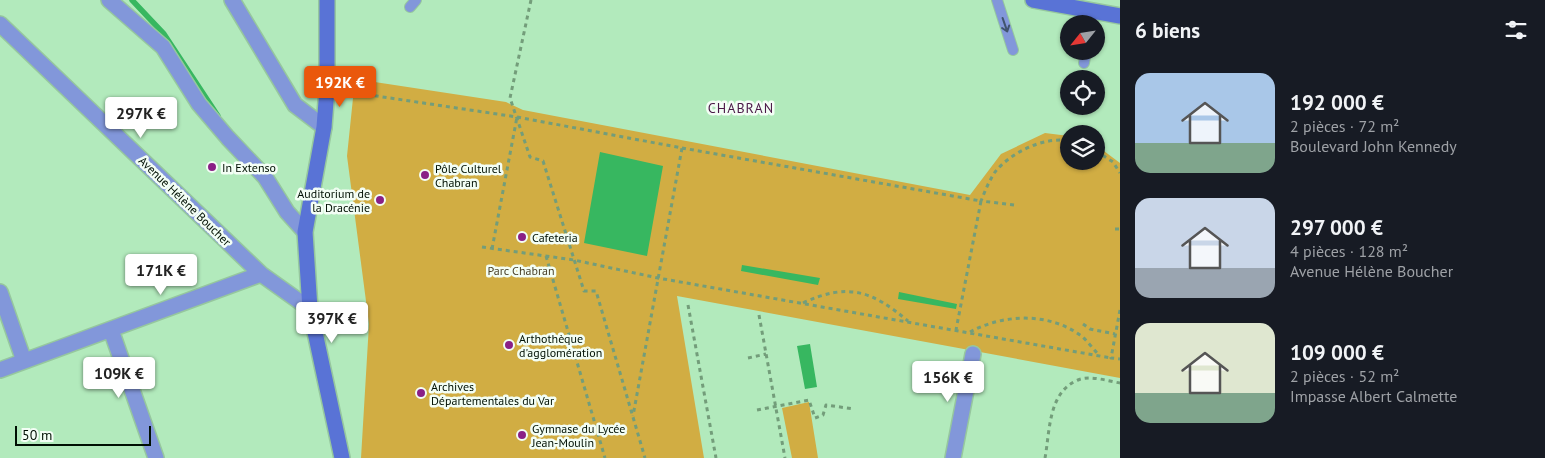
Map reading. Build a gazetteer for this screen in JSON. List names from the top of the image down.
{
  "streets": {
    "street": ["Avenue Hélène Boucher"]
  },
  "districts": ["CHABRAN"],
  "parks": ["Parc Chabran"],
  "places": [
    "In Extenso",
    "Pôle Culturel Chabran",
    "Auditorium de la Dracénie",
    "Cafeteria",
    "Arthothèque d'agglomération",
    "Archives Départementales du Var",
    "Gymnase du Lycée Jean-Moulin"
  ],
  "scale_bar": "50 m",
  "north": "bottom left",
  "page": {
    "heading": "6 biens",
    "list": [
      {
        "name": "192 000 €",
        "note": "2 pièces · 72 m² · Boulevard John Kennedy"
      },
      {
        "name": "297 000 €",
        "note": "4 pièces · 128 m² · Avenue Hélène Boucher"
      },
      {
        "name": "109 000 €",
        "note": "2 pièces · 52 m² · Impasse Albert Calmette"
      }
    ],
    "price": [
      "192K €",
      "297K €",
      "171K €",
      "397K €",
      "109K €",
      "156K €"
    ],
    "scale": "50 m"
  }
}
